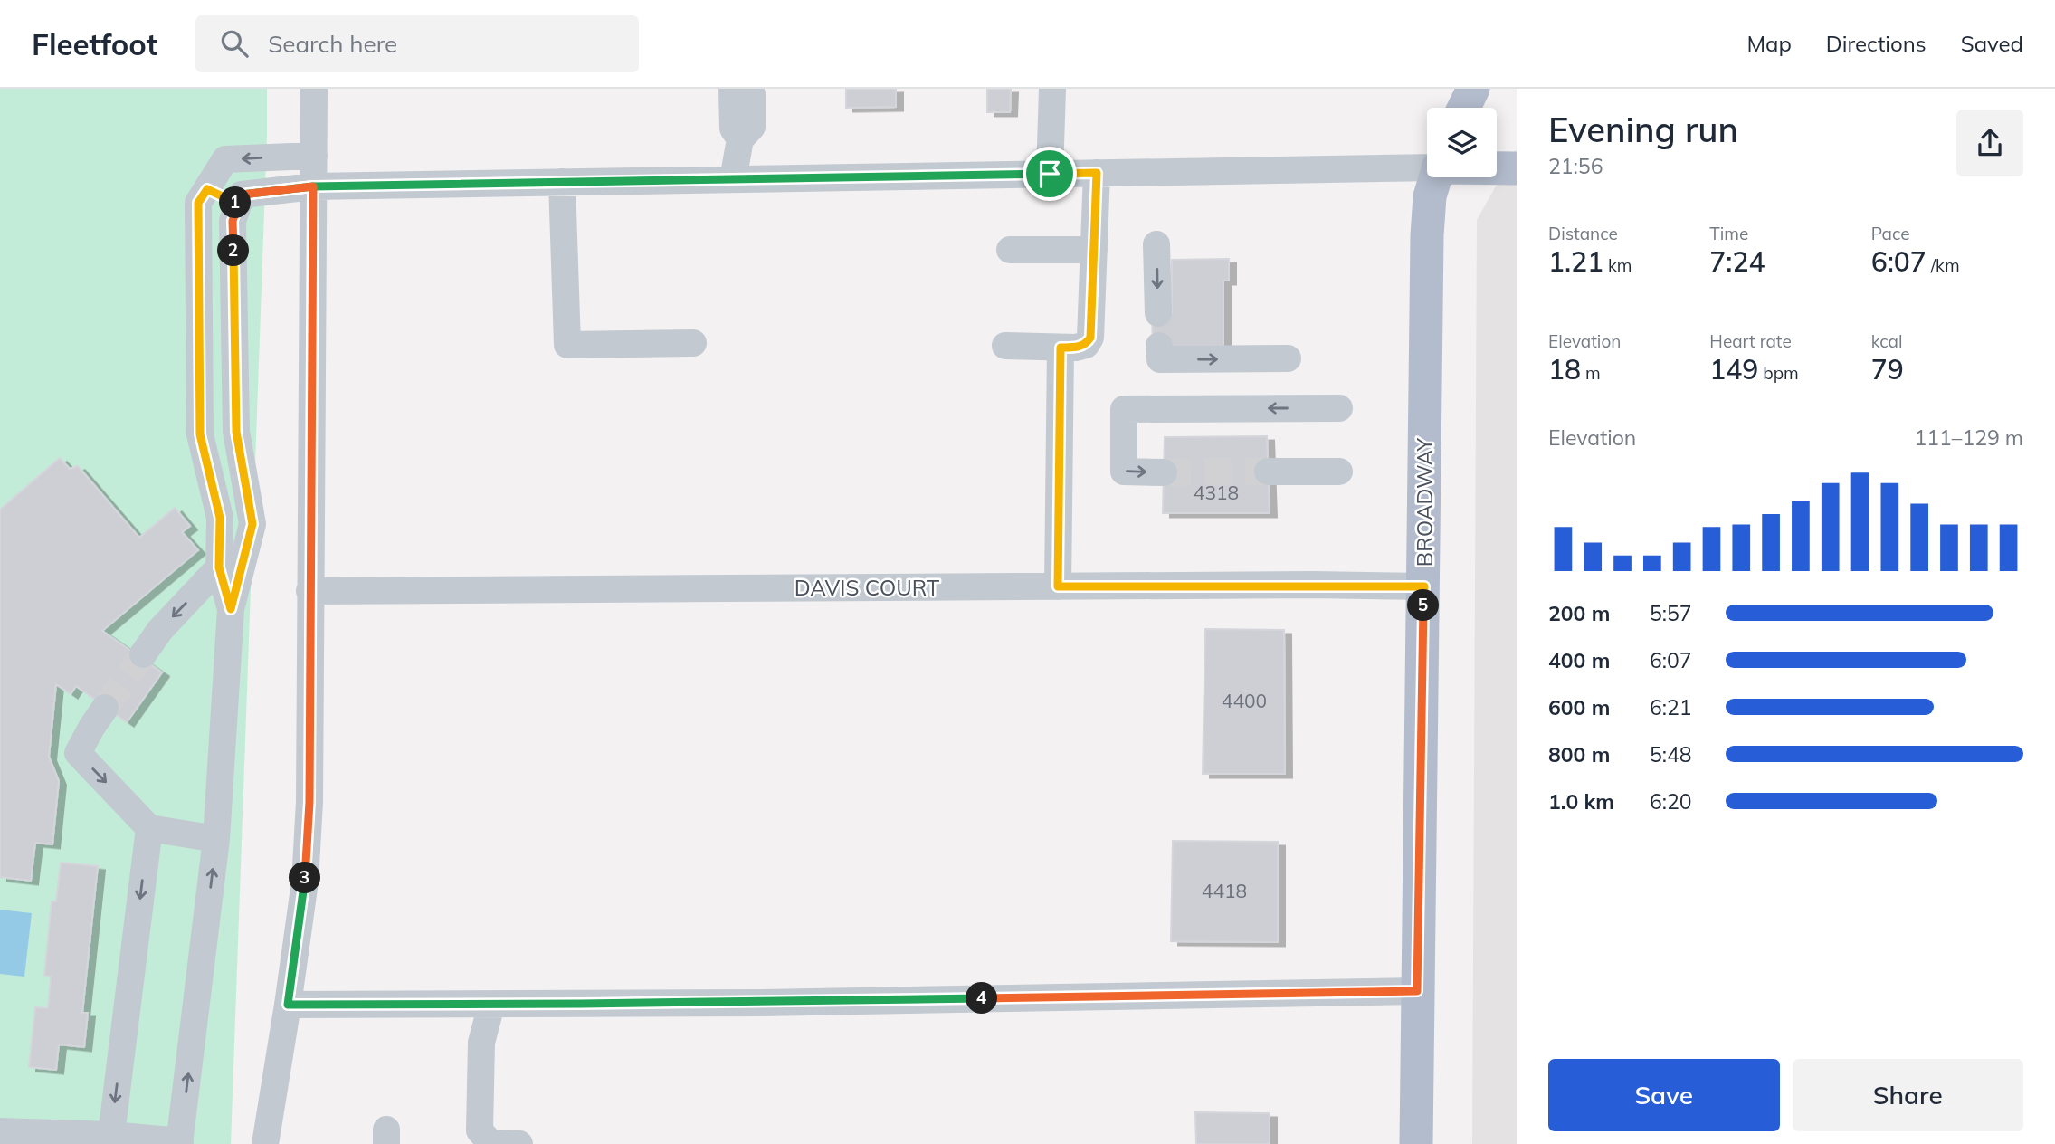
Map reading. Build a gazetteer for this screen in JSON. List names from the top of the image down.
{
  "streets": {
    "main road": ["BROADWAY"],
    "street": ["DAVIS COURT"]
  },
  "crossings": [
    ["BROADWAY", "DAVIS COURT"]
  ],
  "house_numbers": ["4318", "4400", "4418"],
  "page": {
    "header": "Fleetfoot",
    "search": "Search here",
    "nav": ["Map", "Directions", "Saved"],
    "heading": ["Evening run", "21:56"],
    "pins": [
      "1",
      "2",
      "5",
      "3",
      "4"
    ],
    "stats": [
      ["Distance", "1.21 km"],
      ["Time", "7:24"],
      ["Pace", "6:07 /km"],
      ["Elevation", "18 m"],
      ["Heart rate", "149 bpm"],
      ["kcal", "79"]
    ],
    "chart": ["Elevation", "111–129 m"],
    "list": [
      {
        "name": "200 m",
        "note": "5:57"
      },
      {
        "name": "400 m",
        "note": "6:07"
      },
      {
        "name": "600 m",
        "note": "6:21"
      },
      {
        "name": "800 m",
        "note": "5:48"
      },
      {
        "name": "1.0 km",
        "note": "6:20"
      }
    ],
    "buttons": ["Save", "Share"]
  }
}
